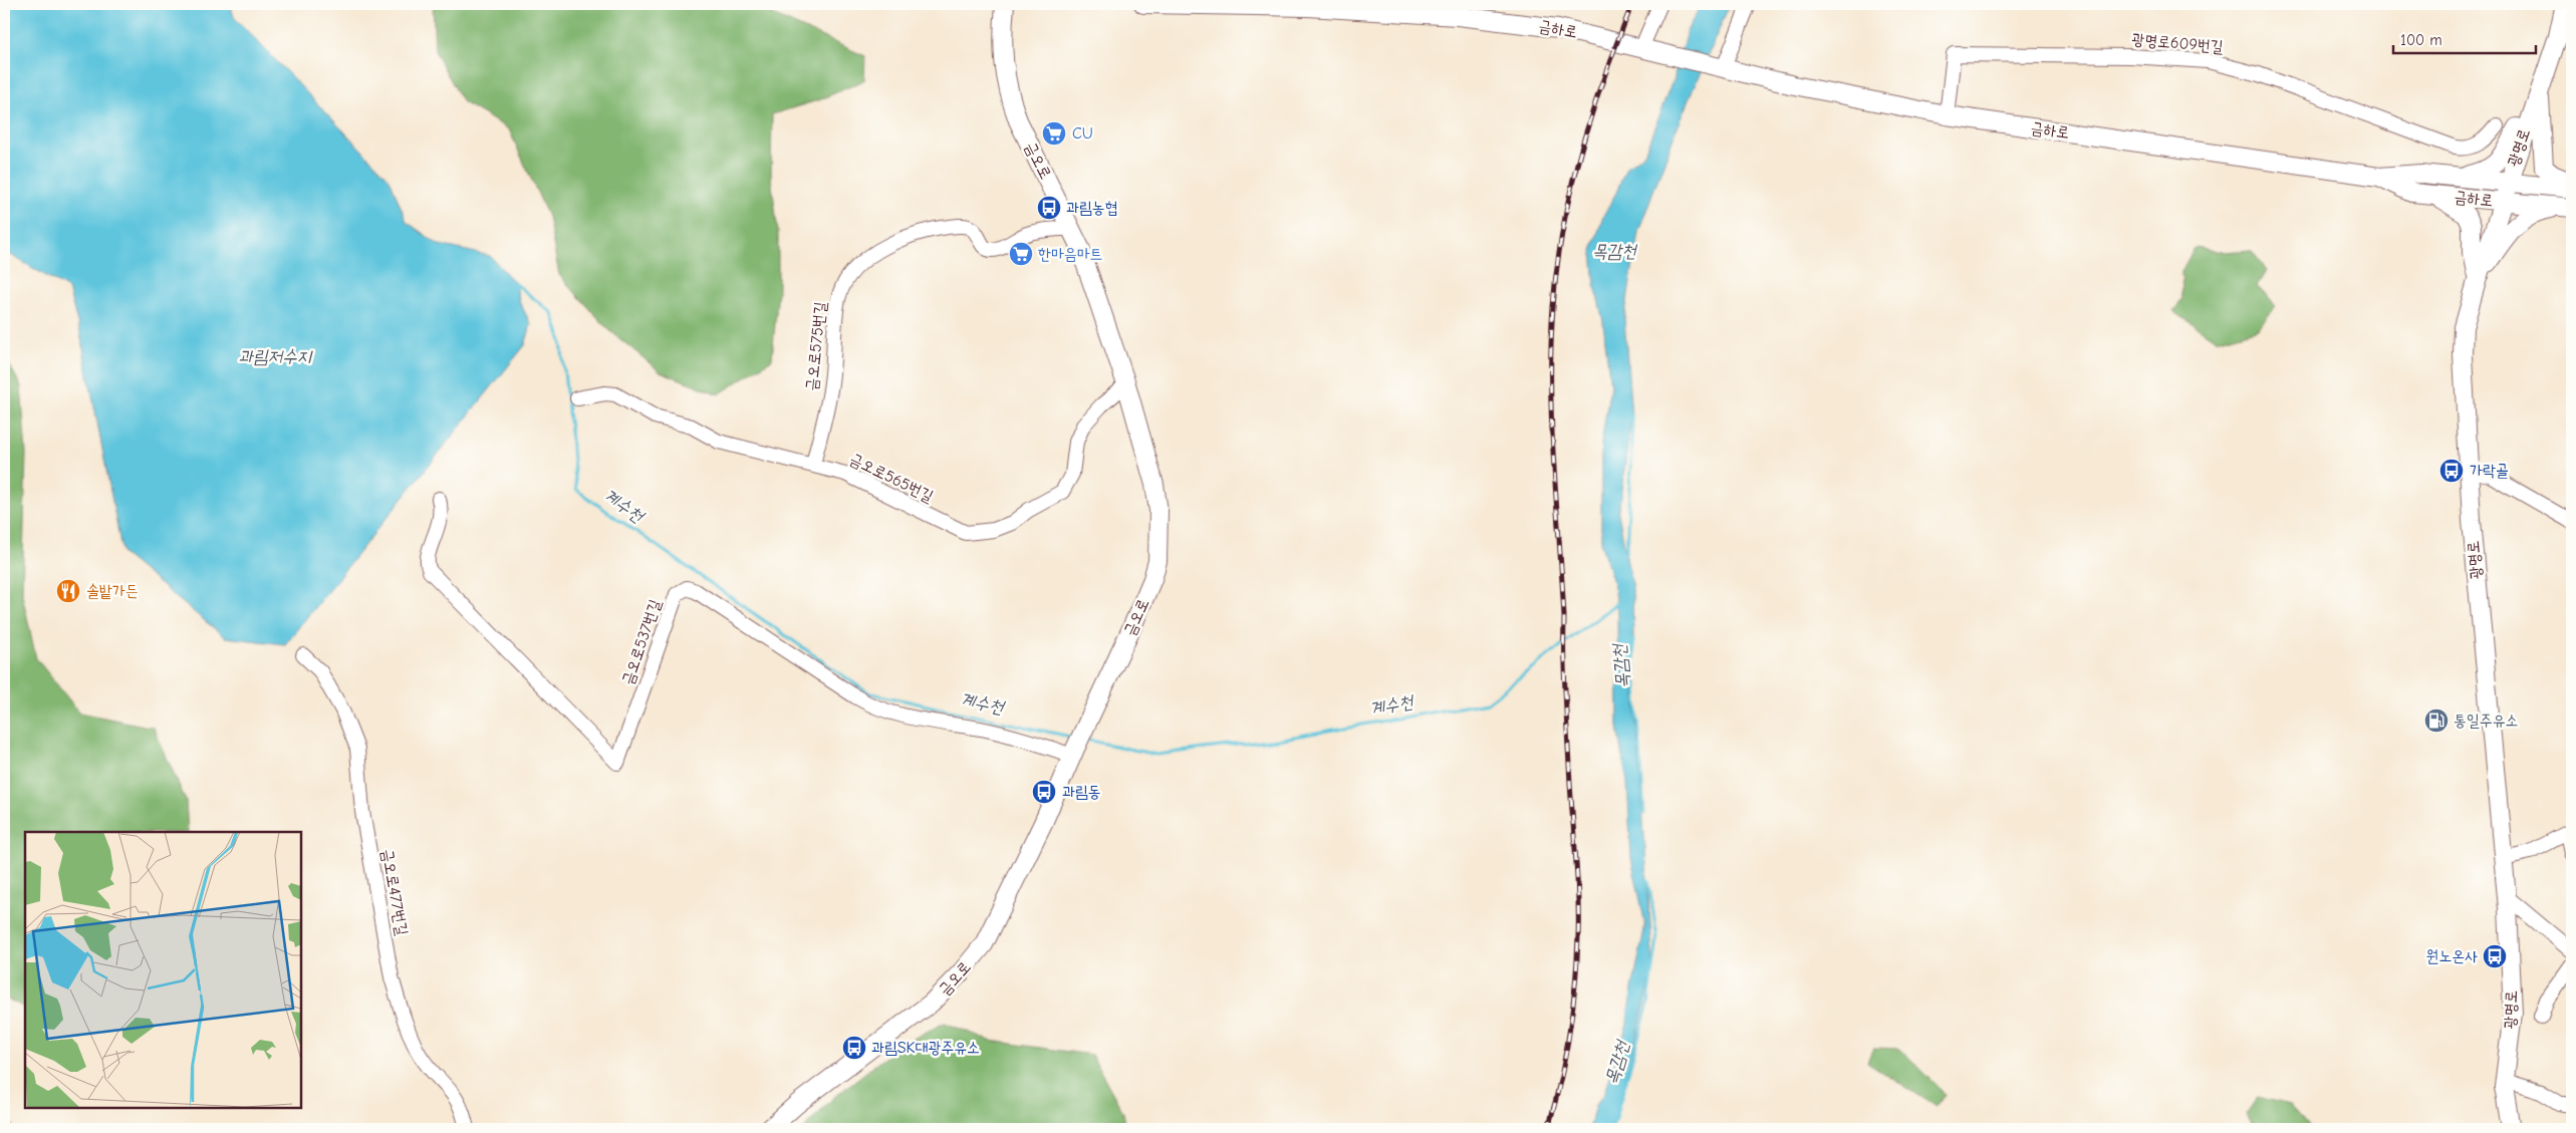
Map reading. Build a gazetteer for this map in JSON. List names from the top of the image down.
{
  "streets": {
    "main road": ["금하로", "광명로", "금오로"],
    "street": [
      "광명로609번길",
      "금오로575번길",
      "금오로565번길",
      "금오로537번길",
      "금오로477번길"
    ]
  },
  "crossings": [
    ["금하로", "광명로609번길"],
    ["금하로", "광명로"],
    ["금오로", "금오로575번길"],
    ["금오로", "금오로565번길"],
    ["금오로", "금오로537번길"],
    ["금오로575번길", "금오로565번길"]
  ],
  "water": ["목감천", "과림저수지", "계수천"],
  "places": {
    "supermarket": ["CU", "한마음마트"],
    "bus stop": [
      "과림농협",
      "가락골",
      "과림동",
      "원노온사",
      "과림SK대광주유소"
    ],
    "restaurant": ["솔밭가든"],
    "fuel station": ["통일주유소"]
  },
  "scale_bar": "100 m"
}
